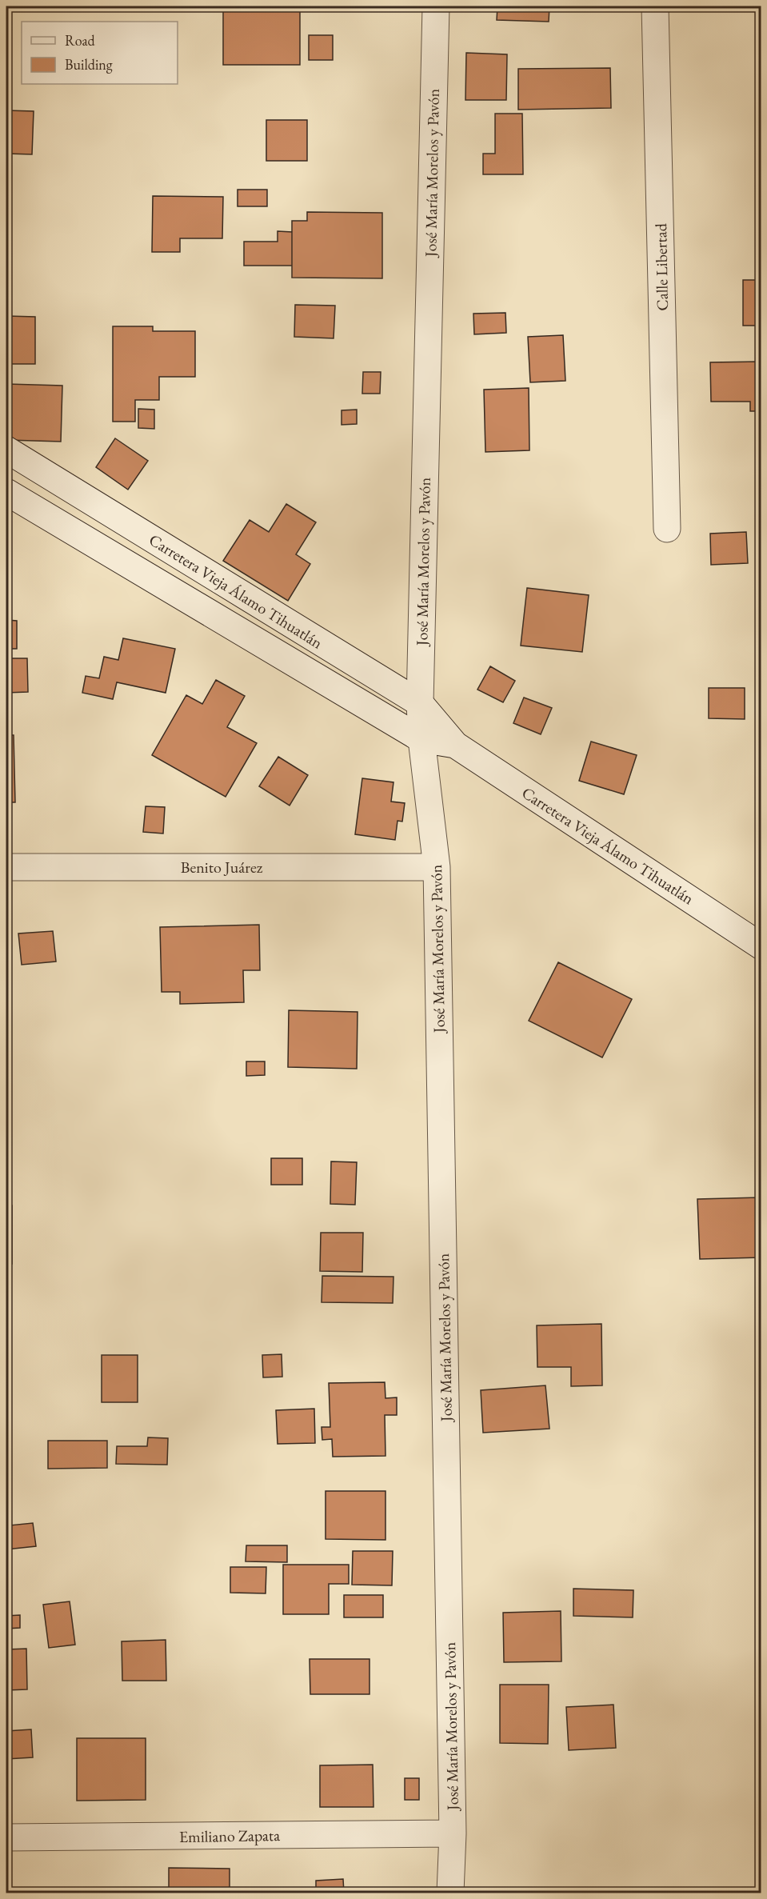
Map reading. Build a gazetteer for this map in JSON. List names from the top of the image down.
{
  "streets": {
    "street": [
      "José María Morelos y Pavón",
      "Calle Libertad",
      "Carretera Vieja Álamo Tihuatlán",
      "Benito Juárez",
      "Emiliano Zapata"
    ]
  },
  "crossings": [
    ["José María Morelos y Pavón", "Carretera Vieja Álamo Tihuatlán"],
    ["José María Morelos y Pavón", "Benito Juárez"],
    ["José María Morelos y Pavón", "Emiliano Zapata"]
  ],
  "legend": ["Road", "Building"]
}
